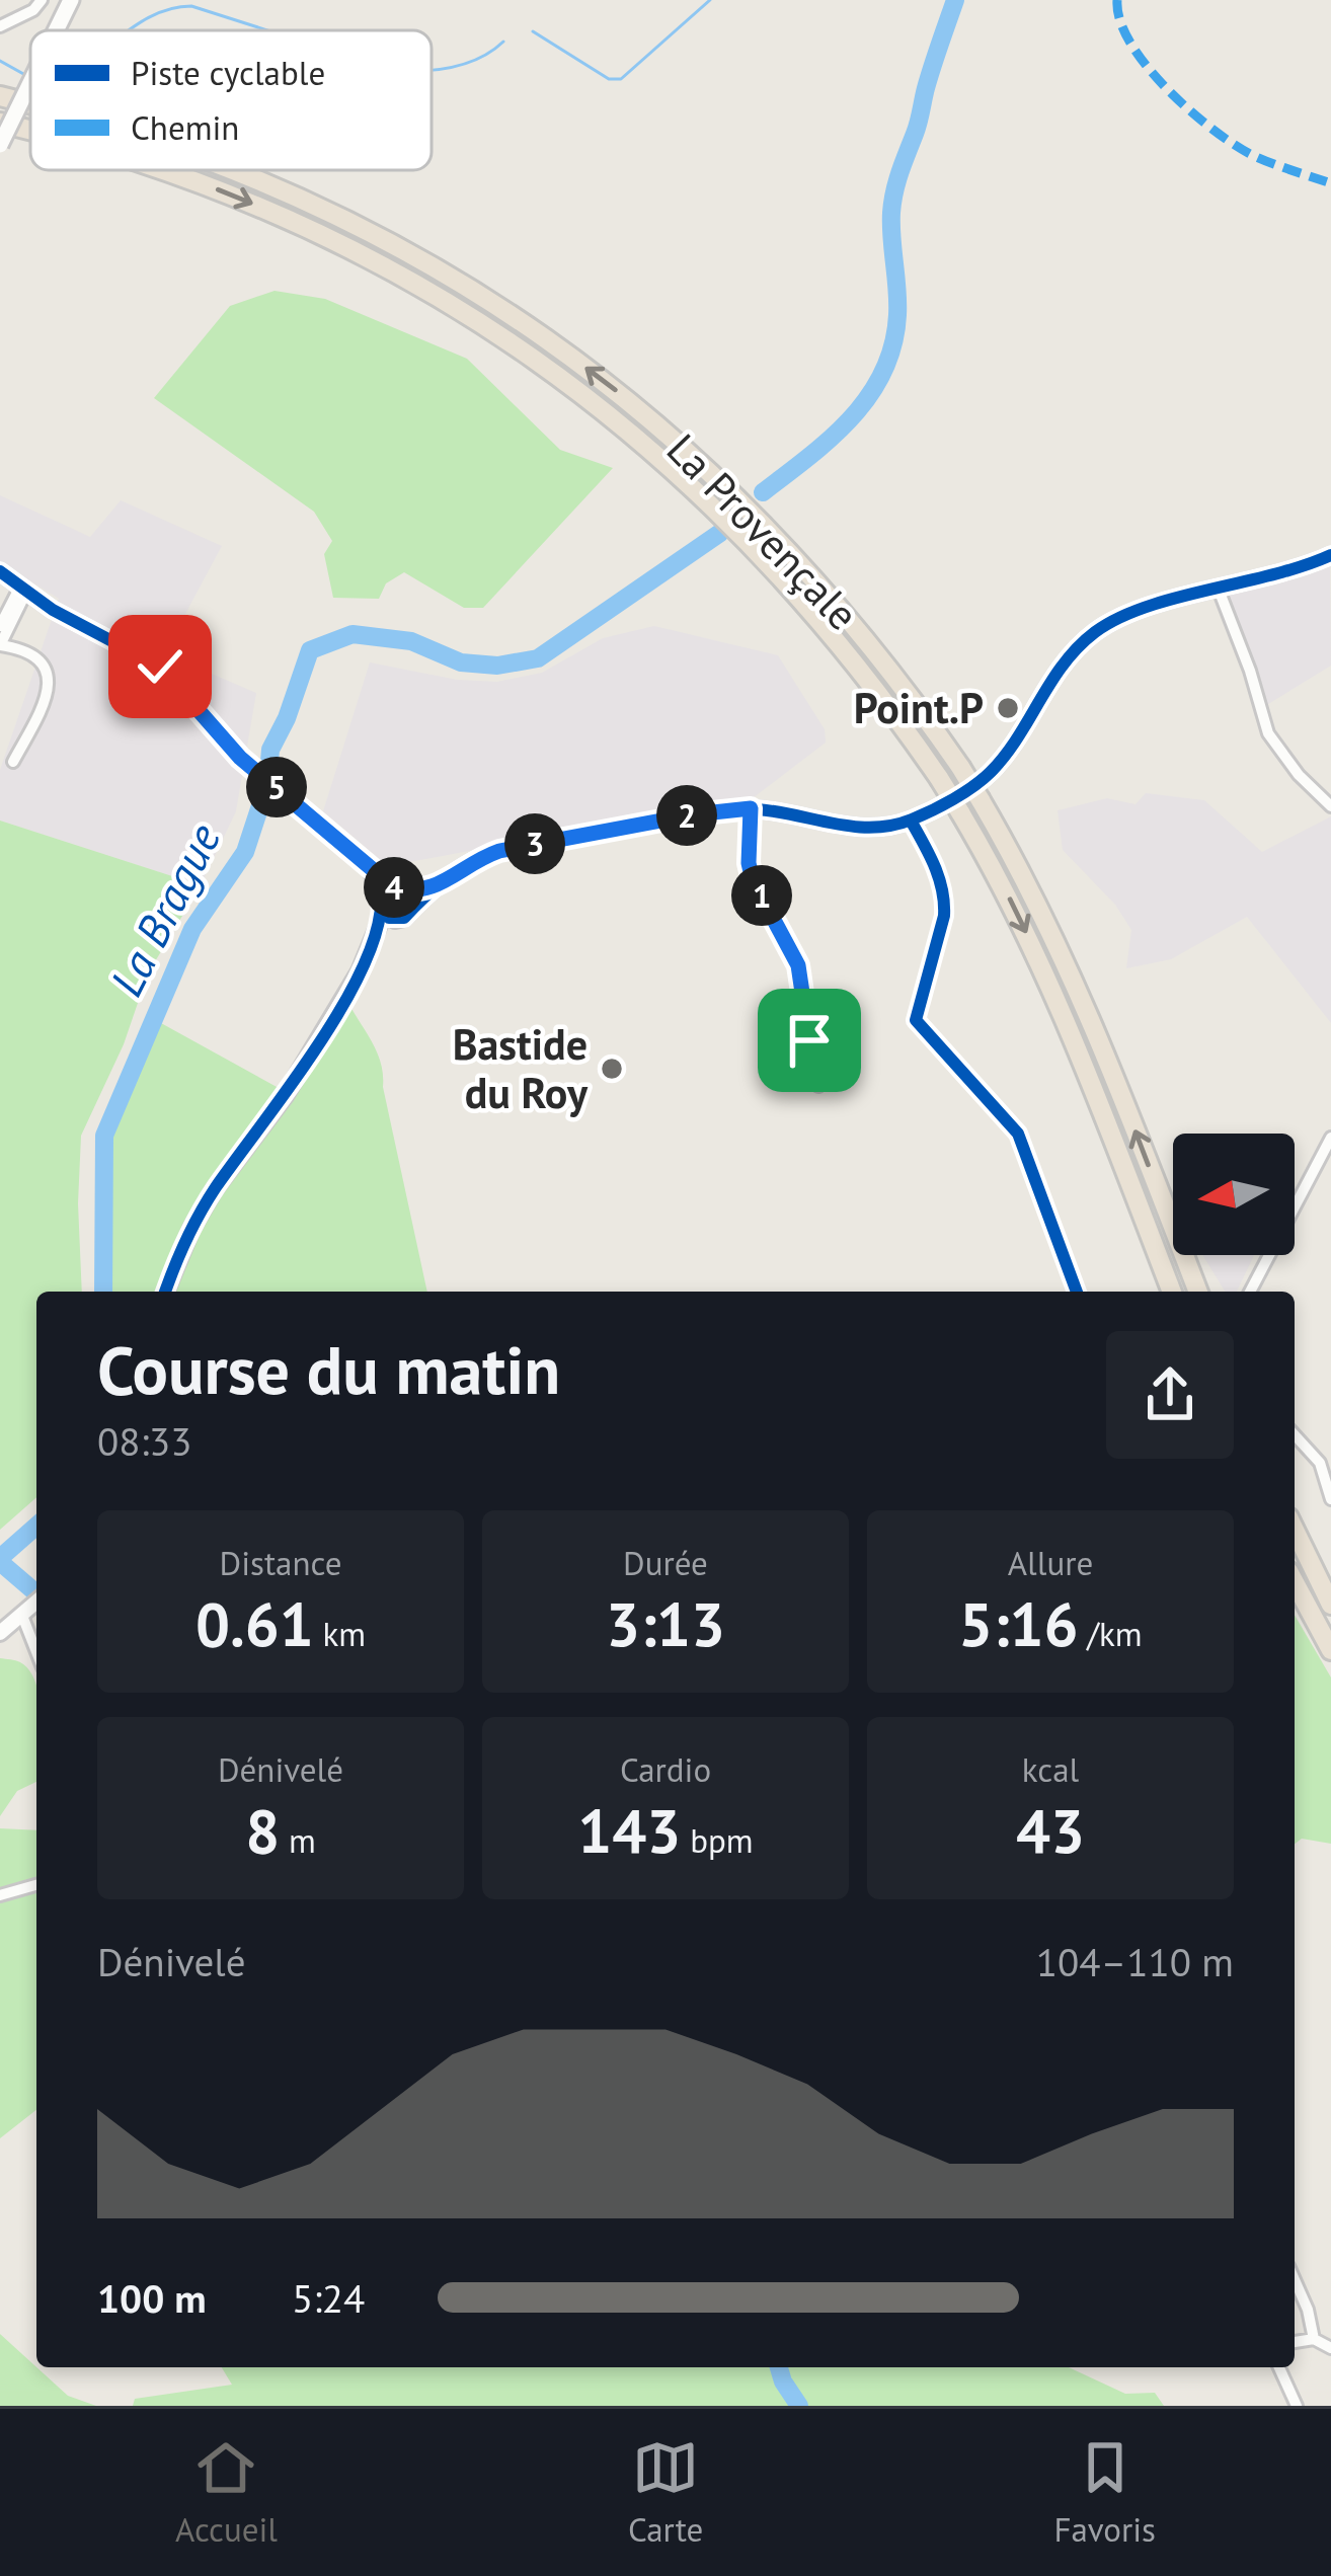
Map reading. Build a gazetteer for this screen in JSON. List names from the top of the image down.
{
  "streets": {
    "highway": ["La Provençale"]
  },
  "water": ["La Brague"],
  "places": ["Point.P", "Bastide du Roy"],
  "legend": ["Piste cyclable", "Chemin"],
  "north": "left",
  "page": {
    "pins": [
      "5",
      "2",
      "3",
      "4",
      "1"
    ],
    "heading": ["Course du matin", "08:33"],
    "stats": [
      ["Distance", "0.61 km"],
      ["Durée", "3:13"],
      ["Allure", "5:16 /km"],
      ["Dénivelé", "8 m"],
      ["Cardio", "143 bpm"],
      ["kcal", "43"]
    ],
    "chart": ["Dénivelé", "104–110 m"],
    "list": [
      {
        "name": "100 m",
        "note": "5:24"
      }
    ],
    "tabs": ["Accueil", "Carte", "Favoris"]
  }
}
